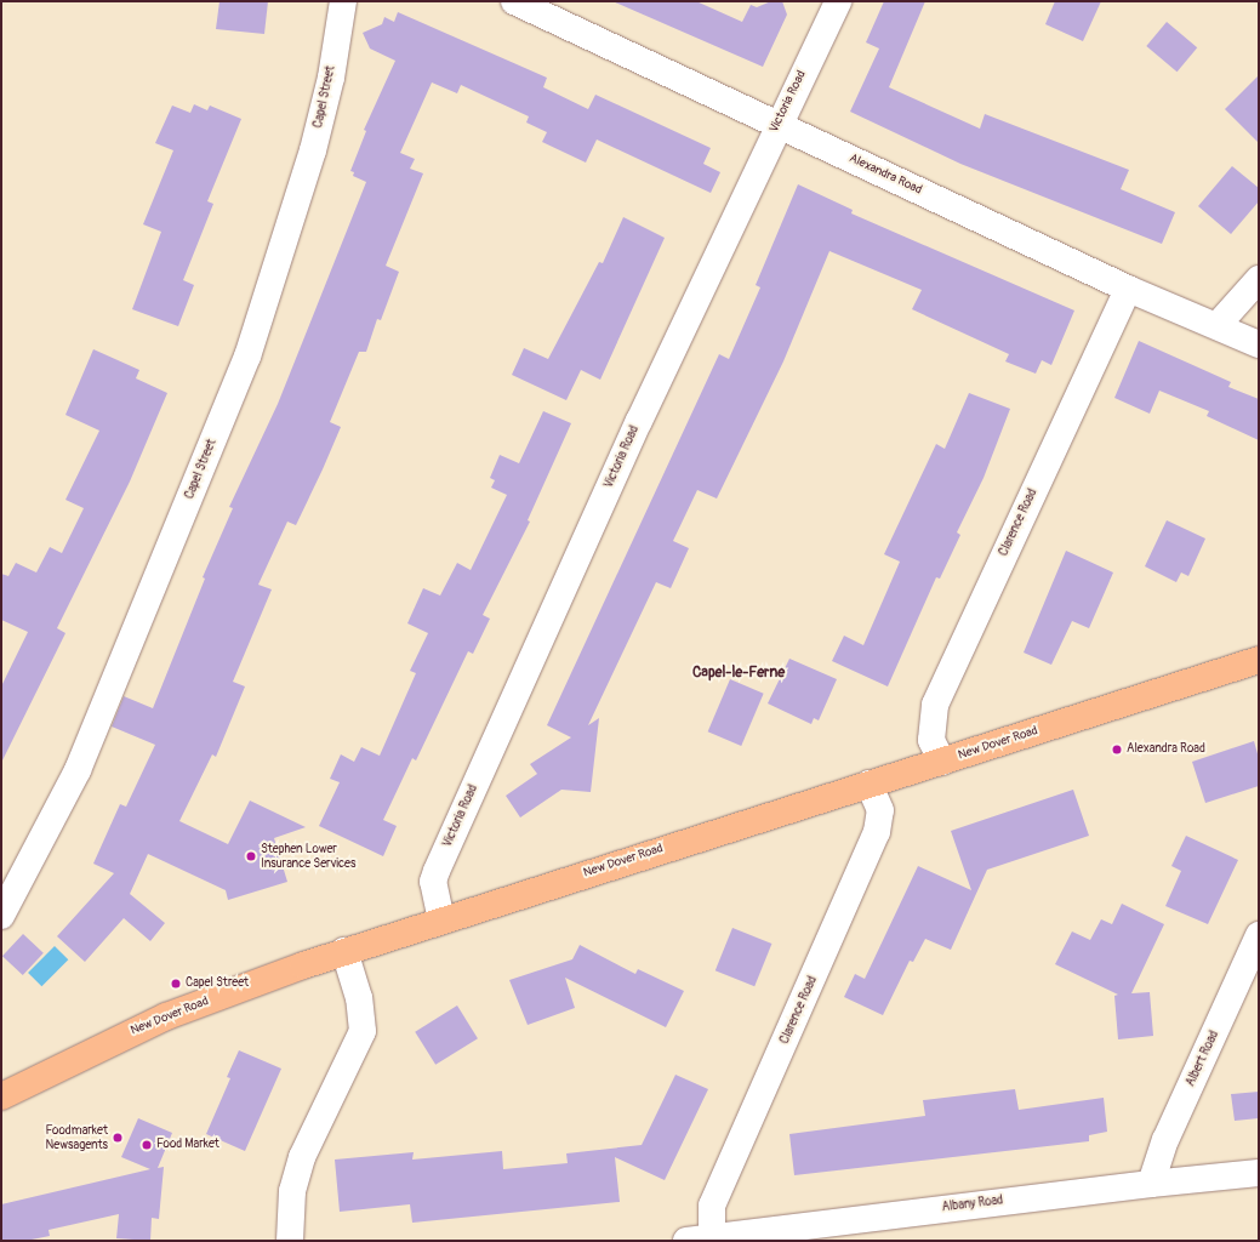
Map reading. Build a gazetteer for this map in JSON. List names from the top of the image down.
{
  "streets": {
    "main road": ["New Dover Road"],
    "street": [
      "Capel Street",
      "Victoria Road",
      "Alexandra Road",
      "Clarence Road",
      "Albert Road",
      "Albany Road"
    ]
  },
  "crossings": [
    ["Victoria Road", "Alexandra Road"],
    ["Victoria Road", "New Dover Road"],
    ["Alexandra Road", "Clarence Road"],
    ["Clarence Road", "New Dover Road"],
    ["Clarence Road", "Albany Road"],
    ["Albert Road", "Albany Road"]
  ],
  "districts": ["Capel-le-Ferne"],
  "places": [
    "Alexandra Road",
    "Stephen Lower Insurance Services",
    "Capel Street",
    "Foodmarket Newsagents",
    "Food Market"
  ]
}
